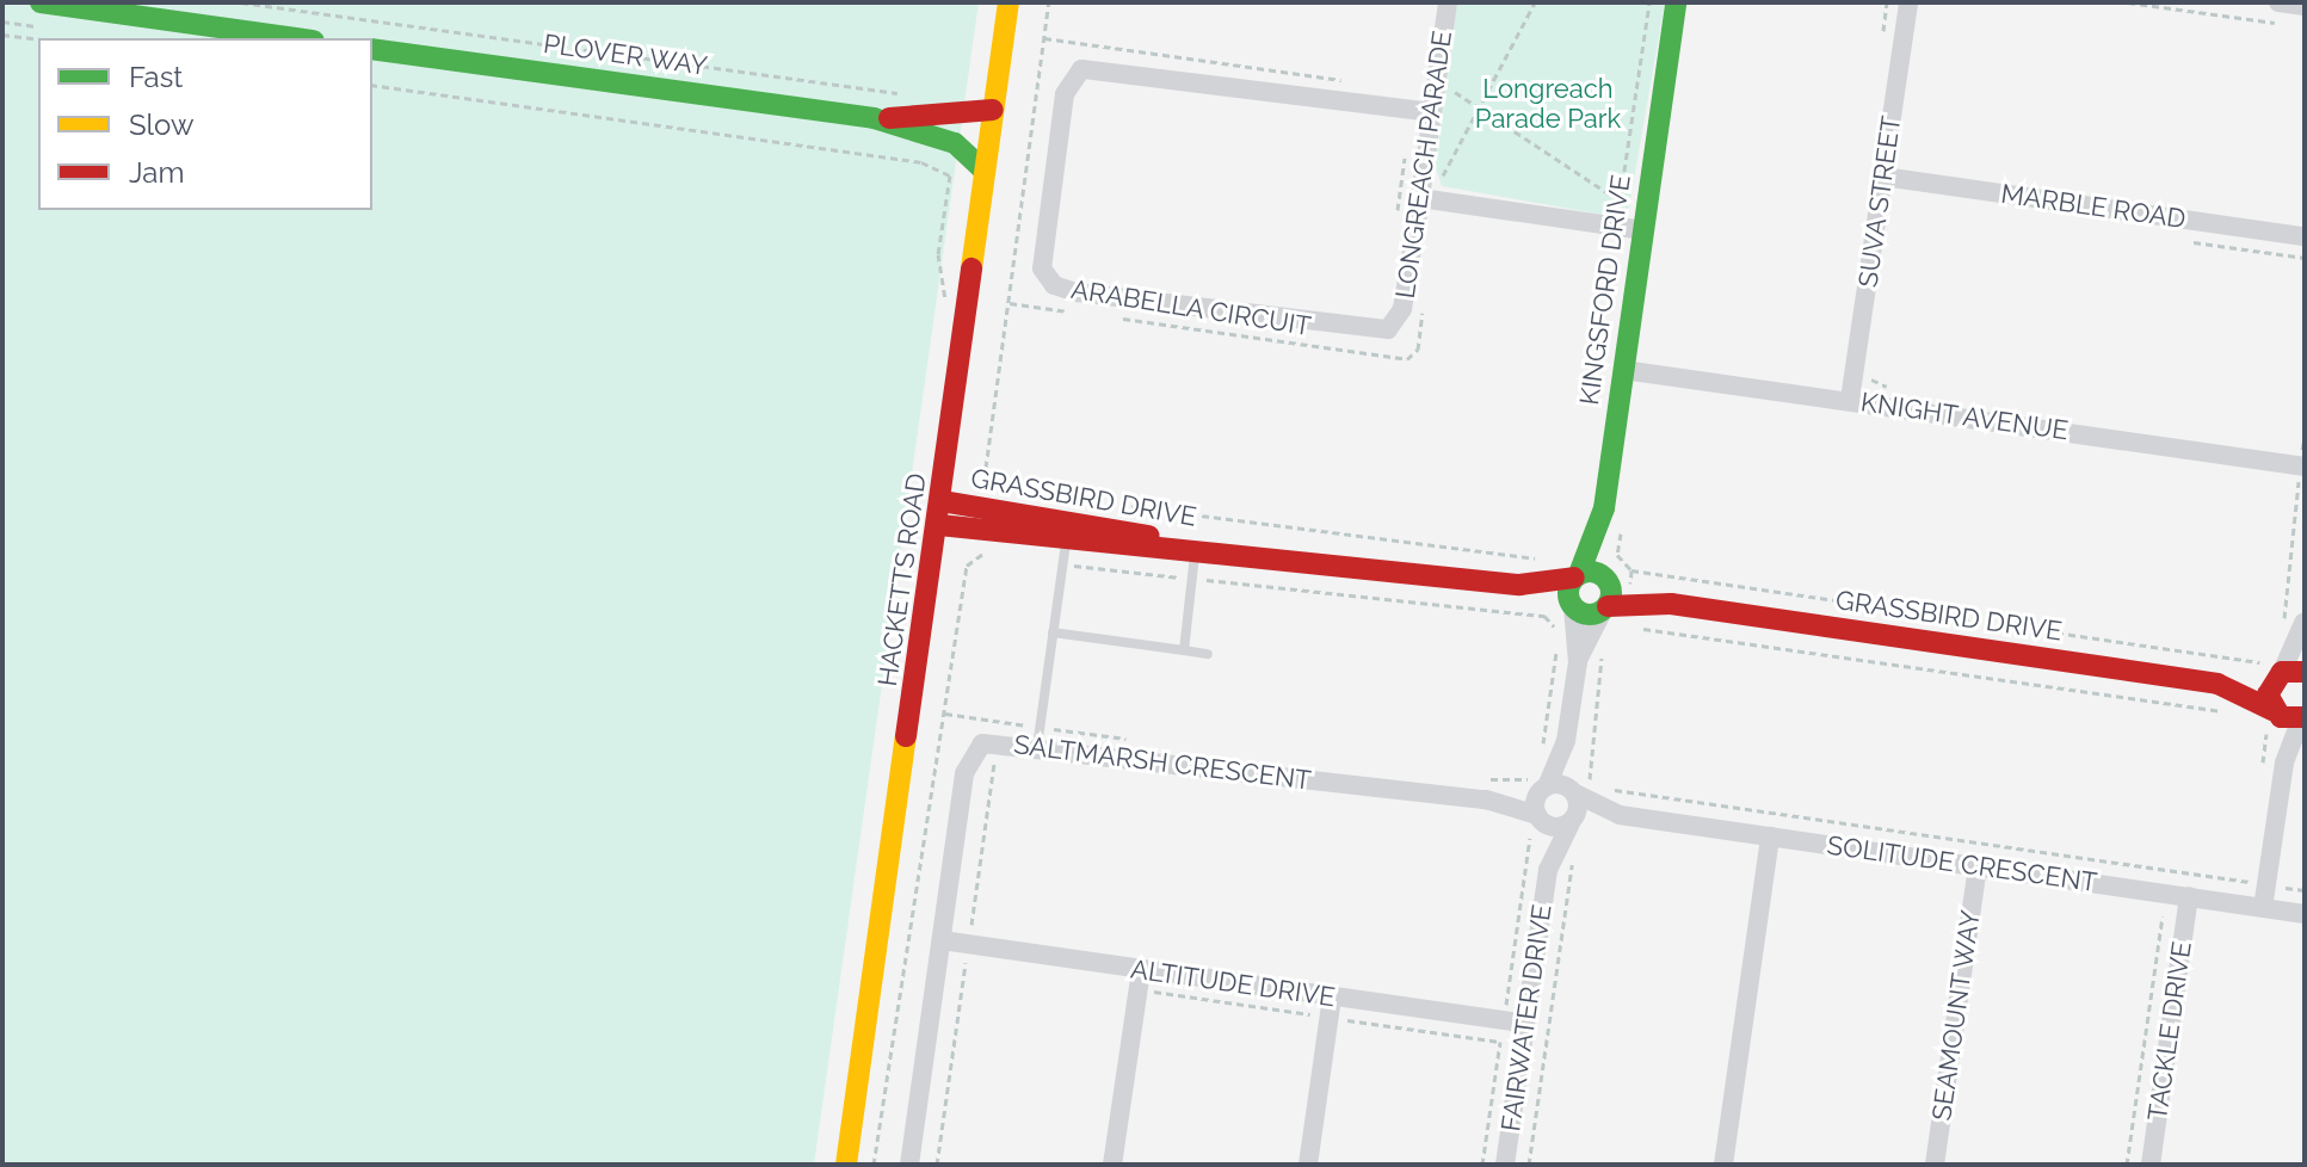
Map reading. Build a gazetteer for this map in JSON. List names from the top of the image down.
{
  "streets": {
    "street": [
      "PLOVER WAY",
      "LONGREACH PARADE",
      "SUVA STREET",
      "MARBLE ROAD",
      "KINGSFORD DRIVE",
      "ARABELLA CIRCUIT",
      "KNIGHT AVENUE",
      "GRASSBIRD DRIVE",
      "HACKETTS ROAD",
      "SALTMARSH CRESCENT",
      "SOLITUDE CRESCENT",
      "ALTITUDE DRIVE",
      "SEAMOUNT WAY",
      "FAIRWATER DRIVE",
      "TACKLE DRIVE"
    ]
  },
  "crossings": [
    ["PLOVER WAY", "HACKETTS ROAD"],
    ["LONGREACH PARADE", "ARABELLA CIRCUIT"],
    ["SUVA STREET", "MARBLE ROAD"],
    ["SUVA STREET", "KNIGHT AVENUE"],
    ["KINGSFORD DRIVE", "KNIGHT AVENUE"],
    ["KINGSFORD DRIVE", "GRASSBIRD DRIVE"],
    ["GRASSBIRD DRIVE", "HACKETTS ROAD"],
    ["SALTMARSH CRESCENT", "ALTITUDE DRIVE"],
    ["SOLITUDE CRESCENT", "SEAMOUNT WAY"],
    ["SOLITUDE CRESCENT", "FAIRWATER DRIVE"],
    ["SOLITUDE CRESCENT", "TACKLE DRIVE"],
    ["ALTITUDE DRIVE", "FAIRWATER DRIVE"]
  ],
  "parks": ["Longreach Parade Park"],
  "legend": ["Fast", "Slow", "Jam"]
}
